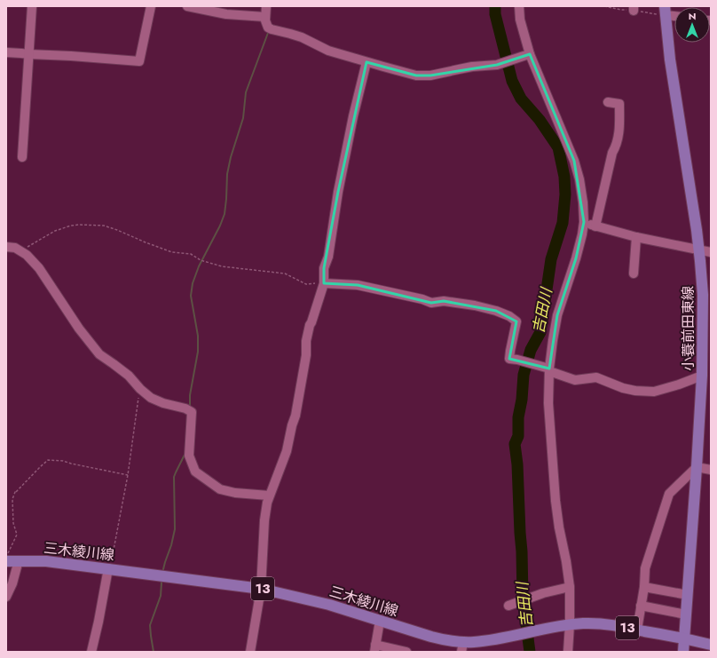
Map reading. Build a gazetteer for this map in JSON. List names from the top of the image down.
{
  "streets": {
    "main road": ["小蓑前田東線", "三木綾川線", "13"]
  },
  "crossings": [
    ["小蓑前田東線", "三木綾川線"]
  ],
  "water": ["吉田川"],
  "north": "top"
}
